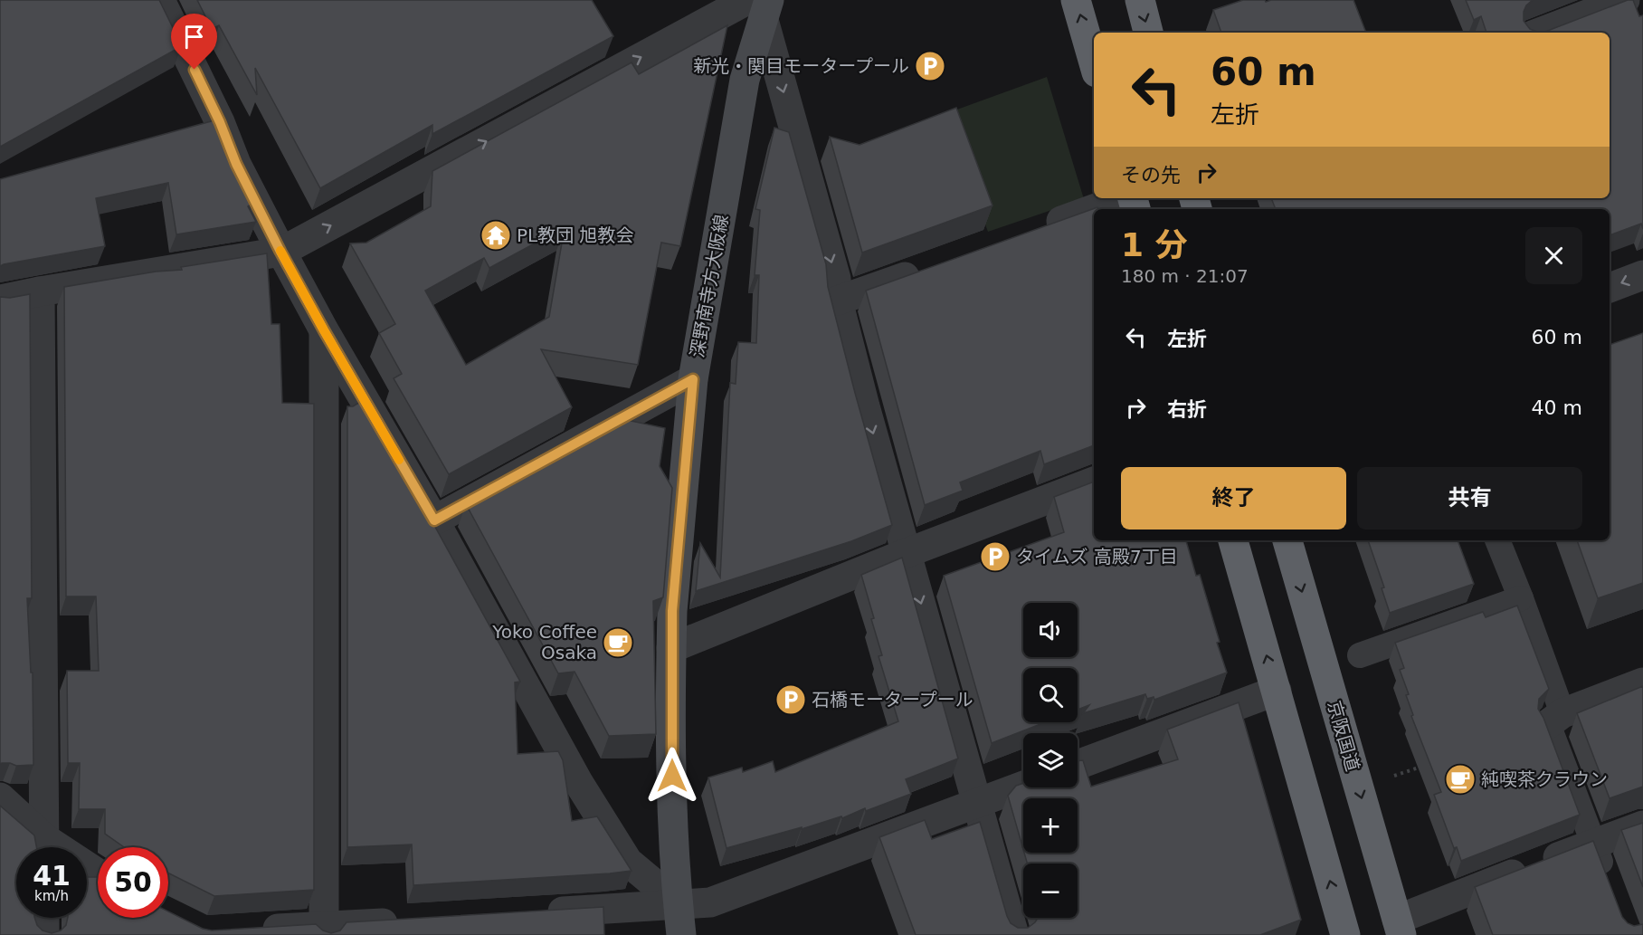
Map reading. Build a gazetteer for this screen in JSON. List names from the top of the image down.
{
  "streets": {
    "highway": ["京阪国道"],
    "main road": ["深野南寺方大阪線"]
  },
  "places": {
    "parking": ["新光・関目モータープール", "タイムズ 高殿7丁目", "石橋モータープール"],
    "temple": ["PL教団 旭教会"],
    "cafe": ["Yoko Coffee Osaka", "純喫茶クラウン"]
  },
  "page": {
    "turn": ["60 m", "左折"],
    "then": "その先",
    "heading": ["1 分", "180 m · 21:07"],
    "list": [
      {
        "name": "左折",
        "value": "60 m"
      },
      {
        "name": "右折",
        "value": "40 m"
      }
    ],
    "buttons": ["終了", "共有"],
    "map_buttons": ["+", "−"],
    "speed": "41 km/h",
    "limit": "50"
  }
}
